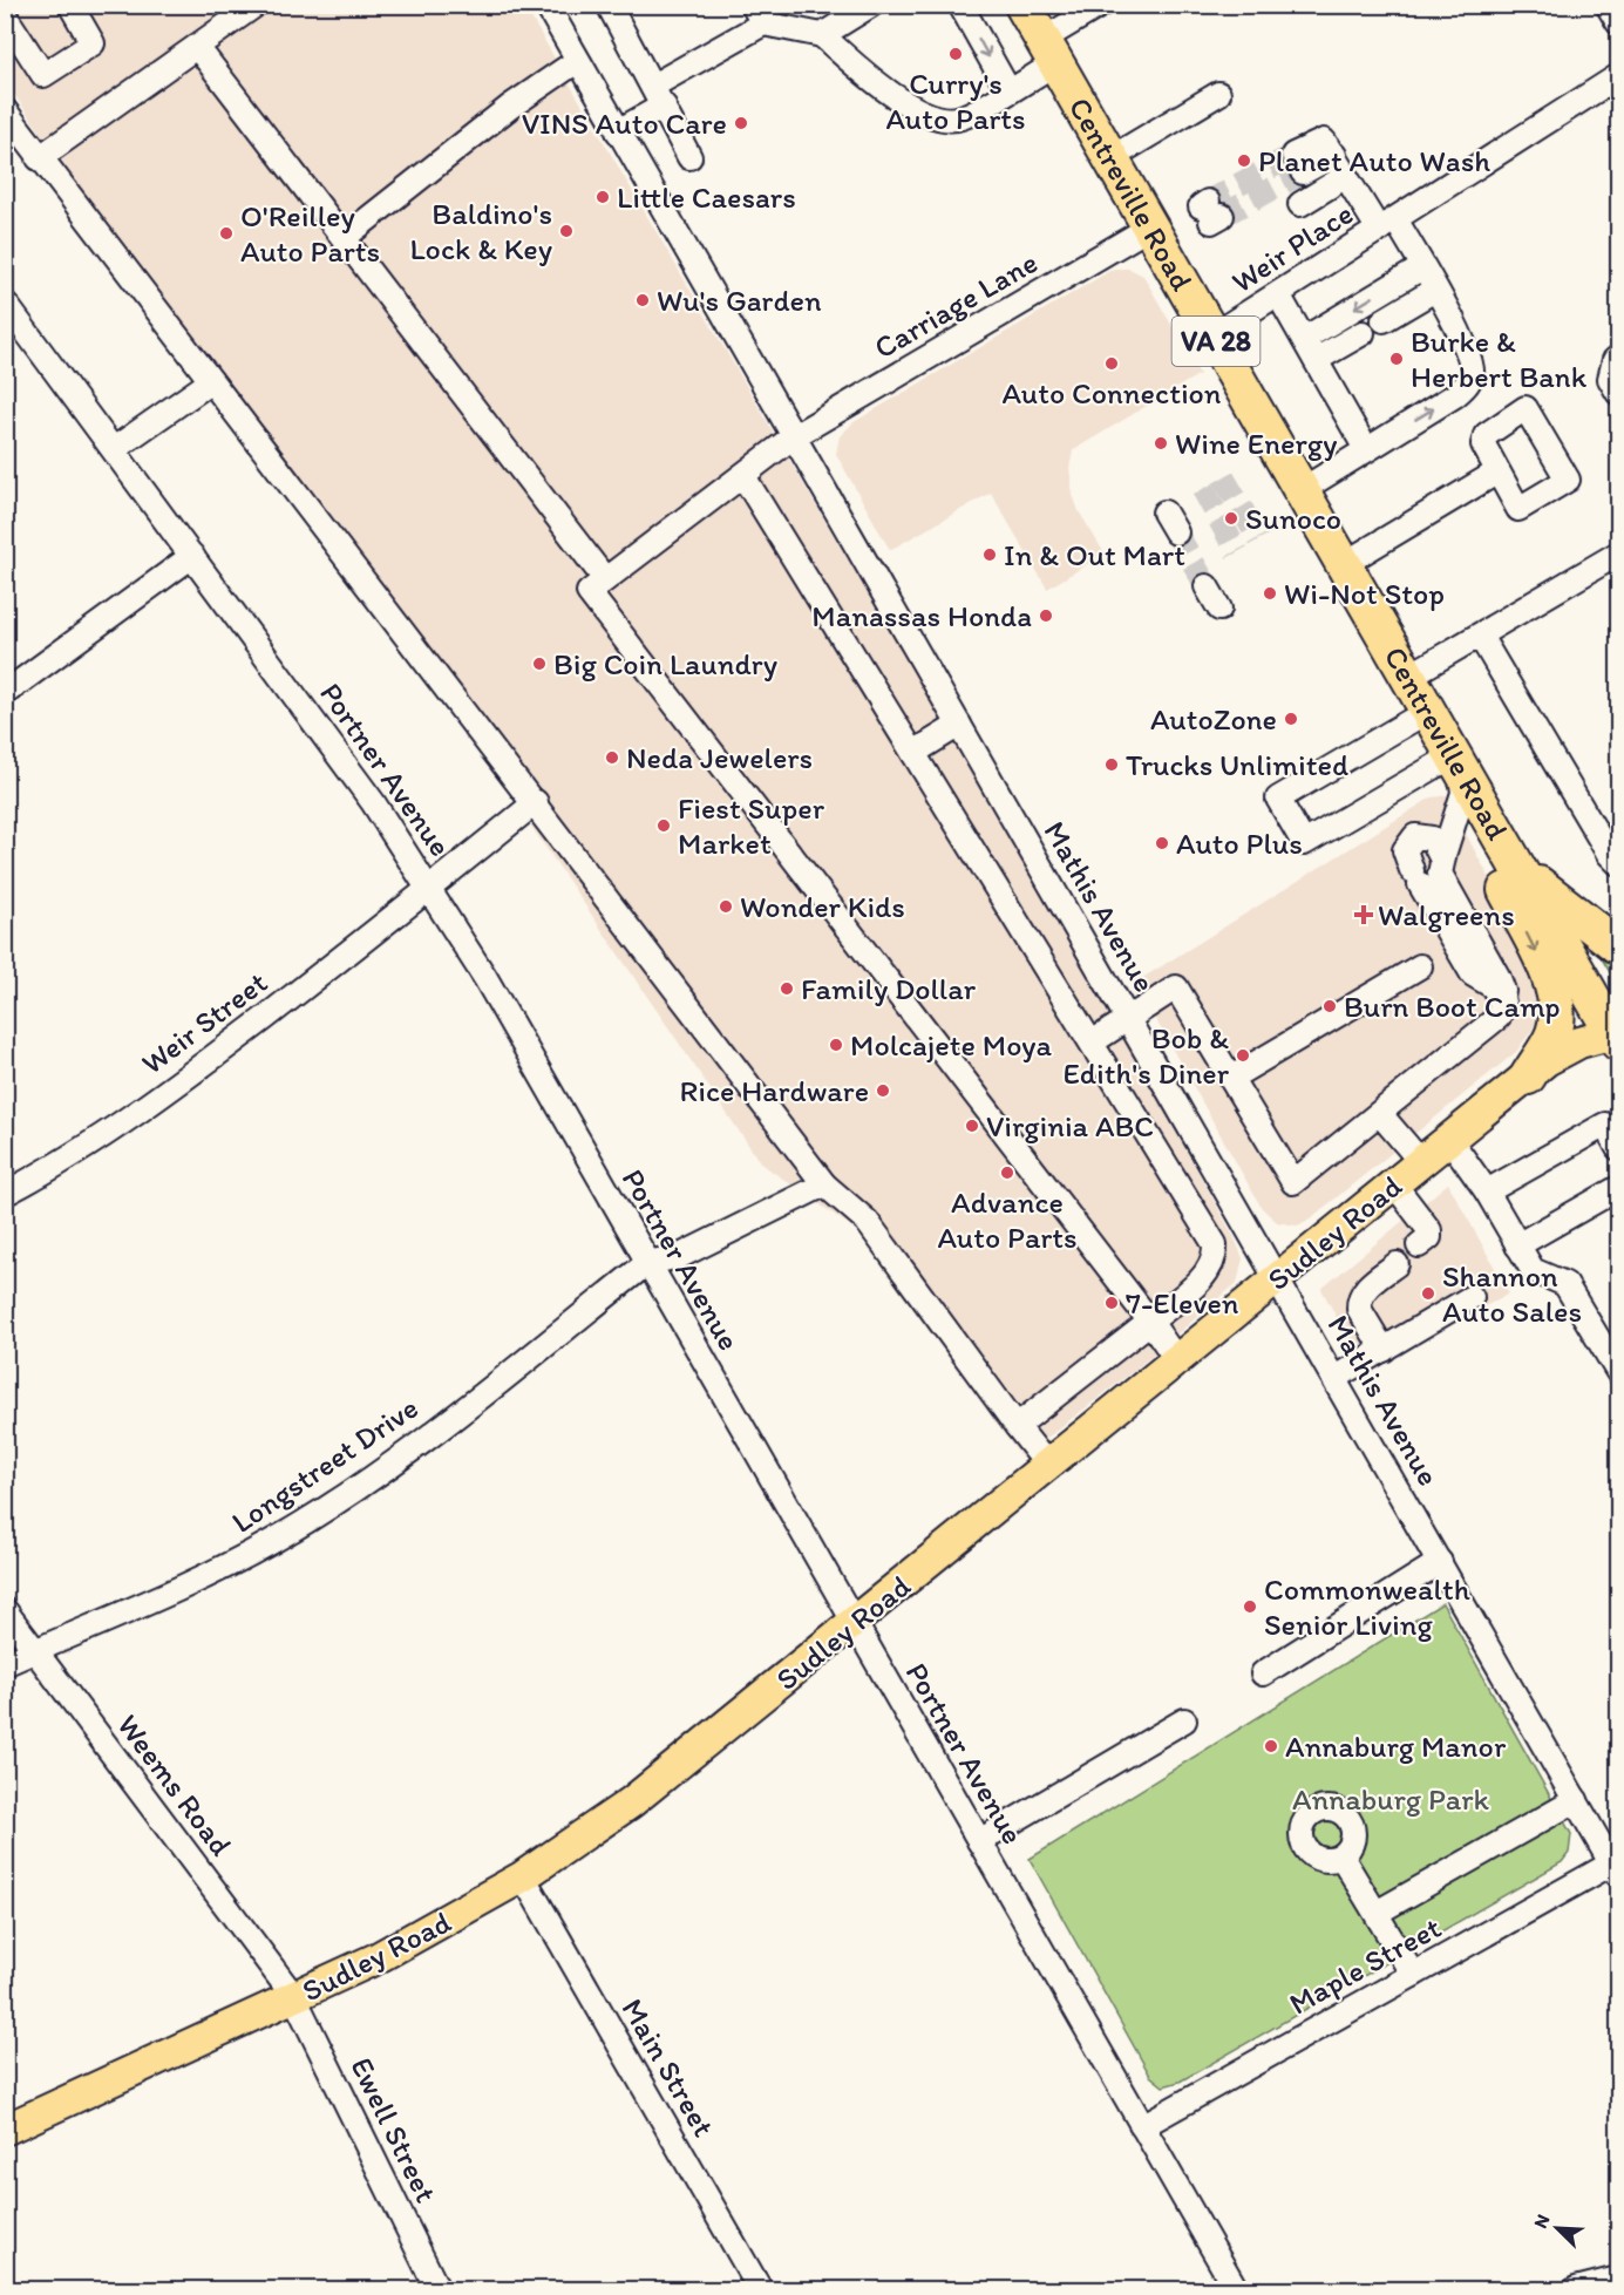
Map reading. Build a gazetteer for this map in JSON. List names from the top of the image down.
{
  "streets": {
    "highway": ["Centreville Road", "VA 28"],
    "main road": ["Sudley Road"],
    "street": [
      "Weir Place",
      "Carriage Lane",
      "Portner Avenue",
      "Mathis Avenue",
      "Weir Street",
      "Longstreet Drive",
      "Weems Road",
      "Maple Street",
      "Main Street",
      "Ewell Street"
    ]
  },
  "crossings": [
    ["Centreville Road", "Weir Place"],
    ["Centreville Road", "Carriage Lane"],
    ["Centreville Road", "Sudley Road"],
    ["Carriage Lane", "Mathis Avenue"],
    ["Portner Avenue", "Weir Street"],
    ["Portner Avenue", "Sudley Road"],
    ["Portner Avenue", "Longstreet Drive"],
    ["Portner Avenue", "Maple Street"],
    ["Mathis Avenue", "Sudley Road"],
    ["Mathis Avenue", "Maple Street"],
    ["Sudley Road", "Weems Road"],
    ["Sudley Road", "Main Street"],
    ["Sudley Road", "Ewell Street"],
    ["Longstreet Drive", "Weems Road"],
    ["Weems Road", "Ewell Street"]
  ],
  "parks": ["Annaburg Park"],
  "places": {
    "other": [
      "Curry's Auto Parts",
      "VINS Auto Care",
      "Planet Auto Wash",
      "Little Caesars",
      "Baldino's Lock & Key",
      "O'Reilley Auto Parts",
      "Wu's Garden",
      "Burke & Herbert Bank",
      "Auto Connection",
      "Wine Energy",
      "Sunoco",
      "In & Out Mart",
      "Wi-Not Stop",
      "Manassas Honda",
      "Big Coin Laundry",
      "AutoZone",
      "Neda Jewelers",
      "Trucks Unlimited",
      "Fiest Super Market",
      "Auto Plus",
      "Wonder Kids",
      "Family Dollar",
      "Burn Boot Camp",
      "Molcajete Moya",
      "Bob & Edith's Diner",
      "Rice Hardware",
      "Virginia ABC",
      "Advance Auto Parts",
      "Shannon Auto Sales",
      "7-Eleven",
      "Commonwealth Senior Living",
      "Annaburg Manor"
    ],
    "health": ["Walgreens"]
  },
  "north": "top left"
}
